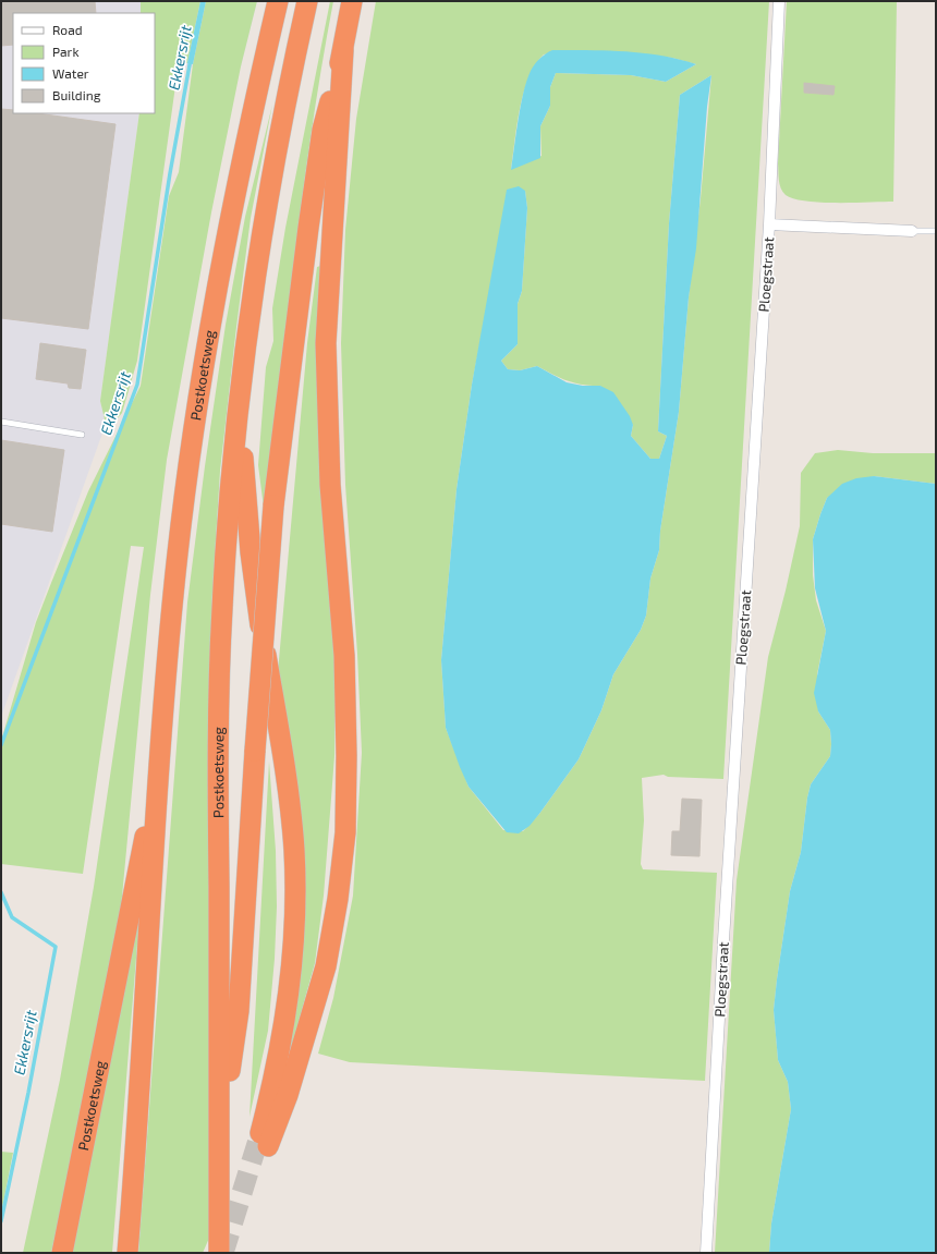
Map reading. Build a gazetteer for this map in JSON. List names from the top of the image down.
{
  "streets": {
    "highway": ["Postkoetsweg"],
    "street": ["Ploegstraat"]
  },
  "water": ["Ekkersrijt"],
  "legend": [
    "Road",
    "Park",
    "Water",
    "Building"
  ]
}
